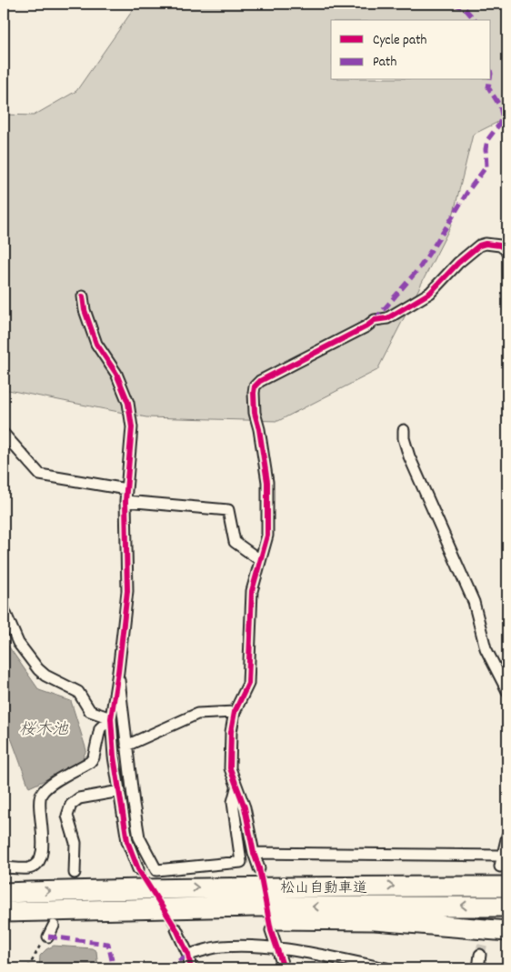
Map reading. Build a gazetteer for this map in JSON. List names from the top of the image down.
{
  "streets": {
    "highway": ["松山自動車道"]
  },
  "water": ["桜木池"],
  "legend": ["Cycle path", "Path"]
}
